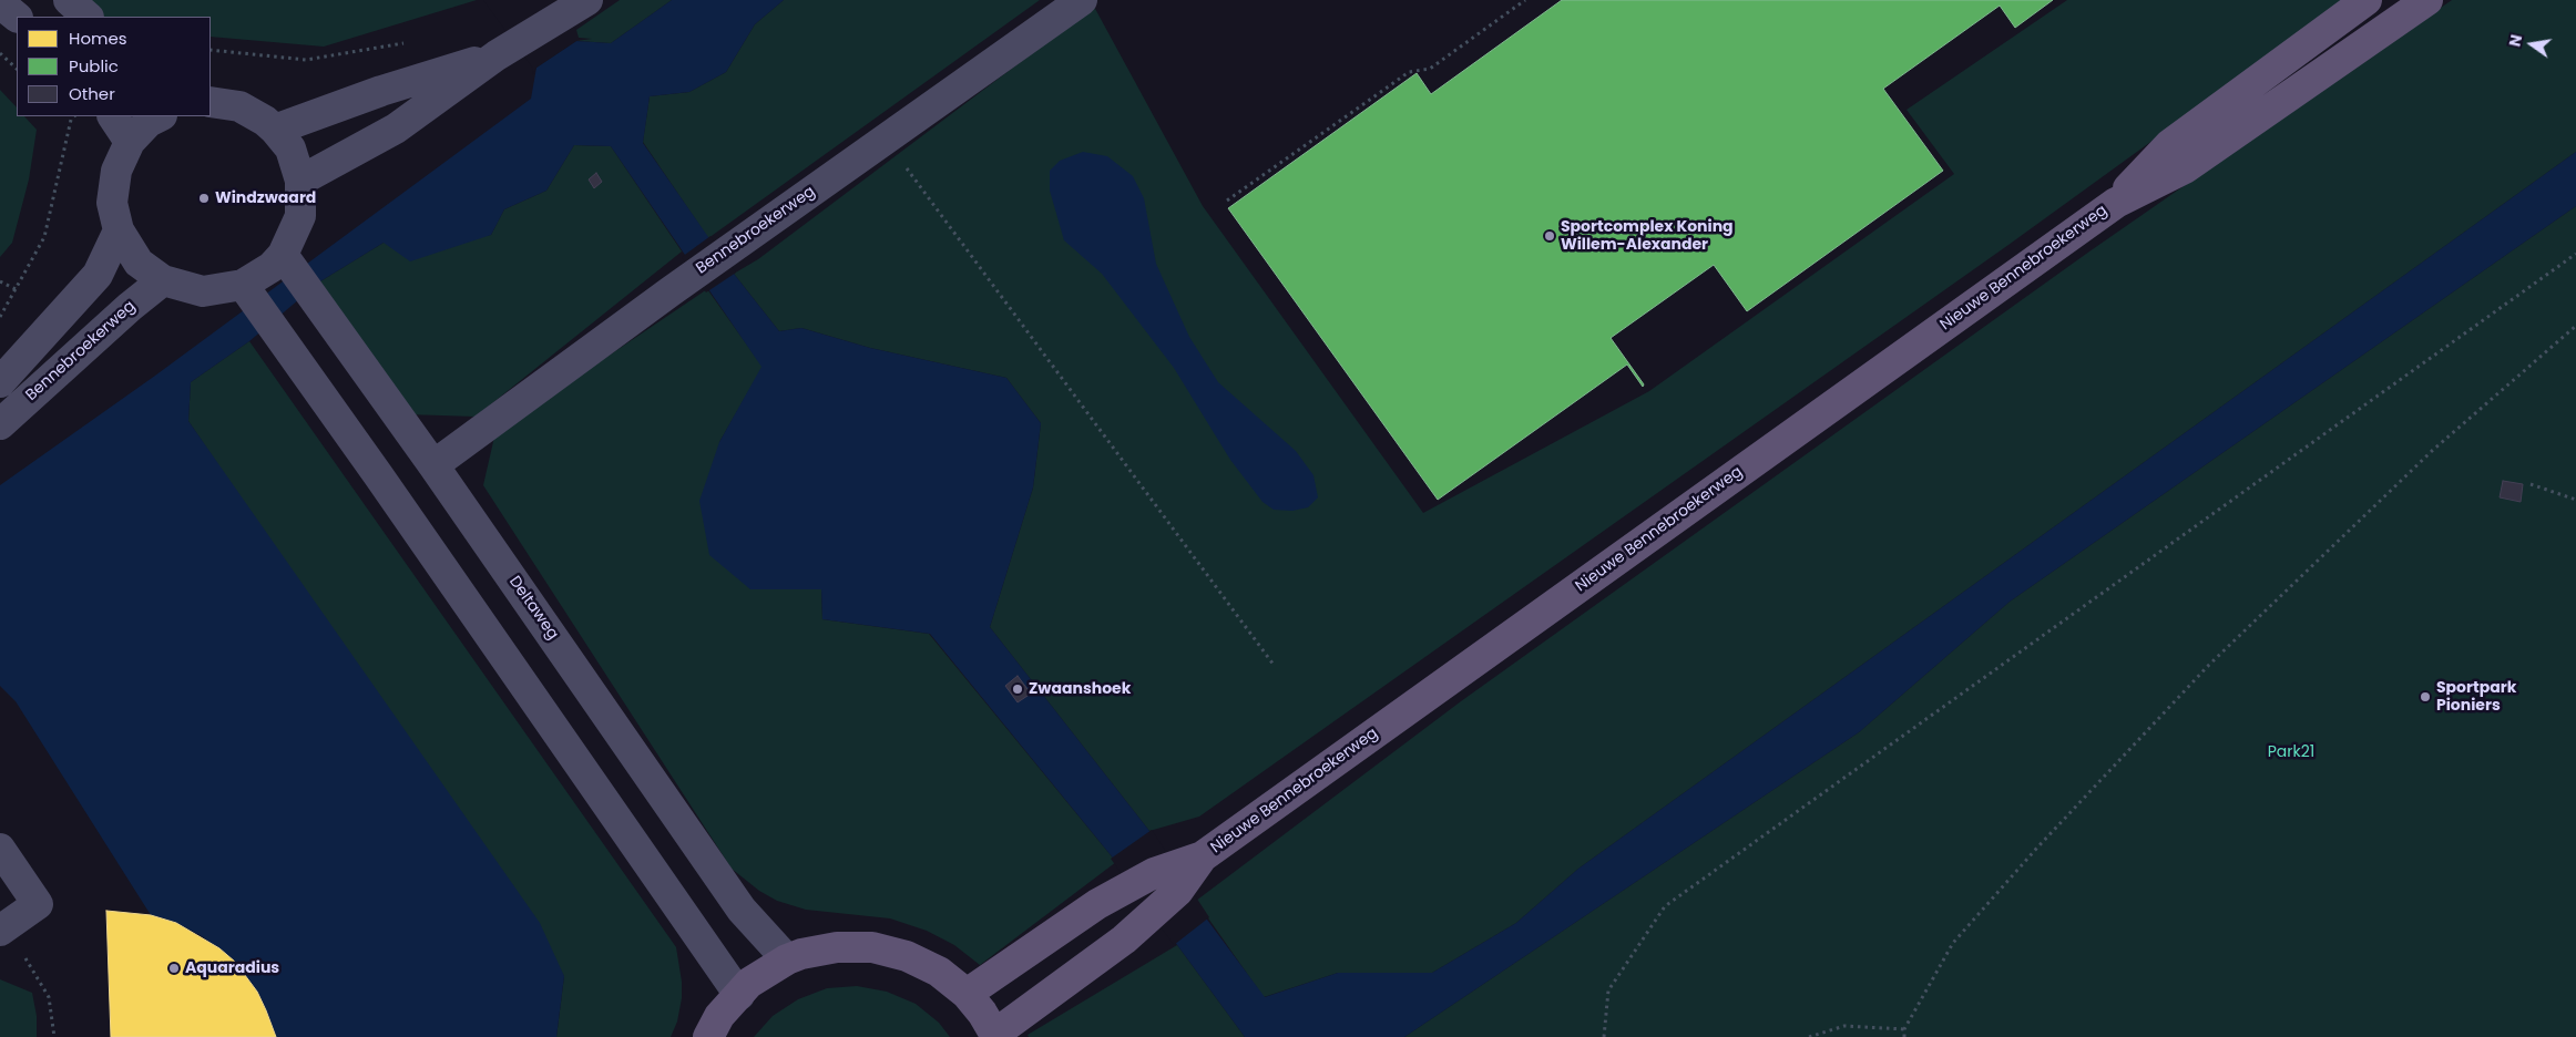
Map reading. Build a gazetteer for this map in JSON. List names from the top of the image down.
{
  "streets": {
    "main road": ["Nieuwe Bennebroekerweg"],
    "street": ["Bennebroekerweg", "Deltaweg"]
  },
  "crossings": [
    ["Bennebroekerweg", "Deltaweg"]
  ],
  "parks": ["Park21"],
  "places": [
    "Windzwaard",
    "Sportcomplex Koning Willem-Alexander",
    "Zwaanshoek",
    "Sportpark Pioniers",
    "Aquaradius"
  ],
  "legend": ["Homes", "Public", "Other"],
  "north": "left"
}
